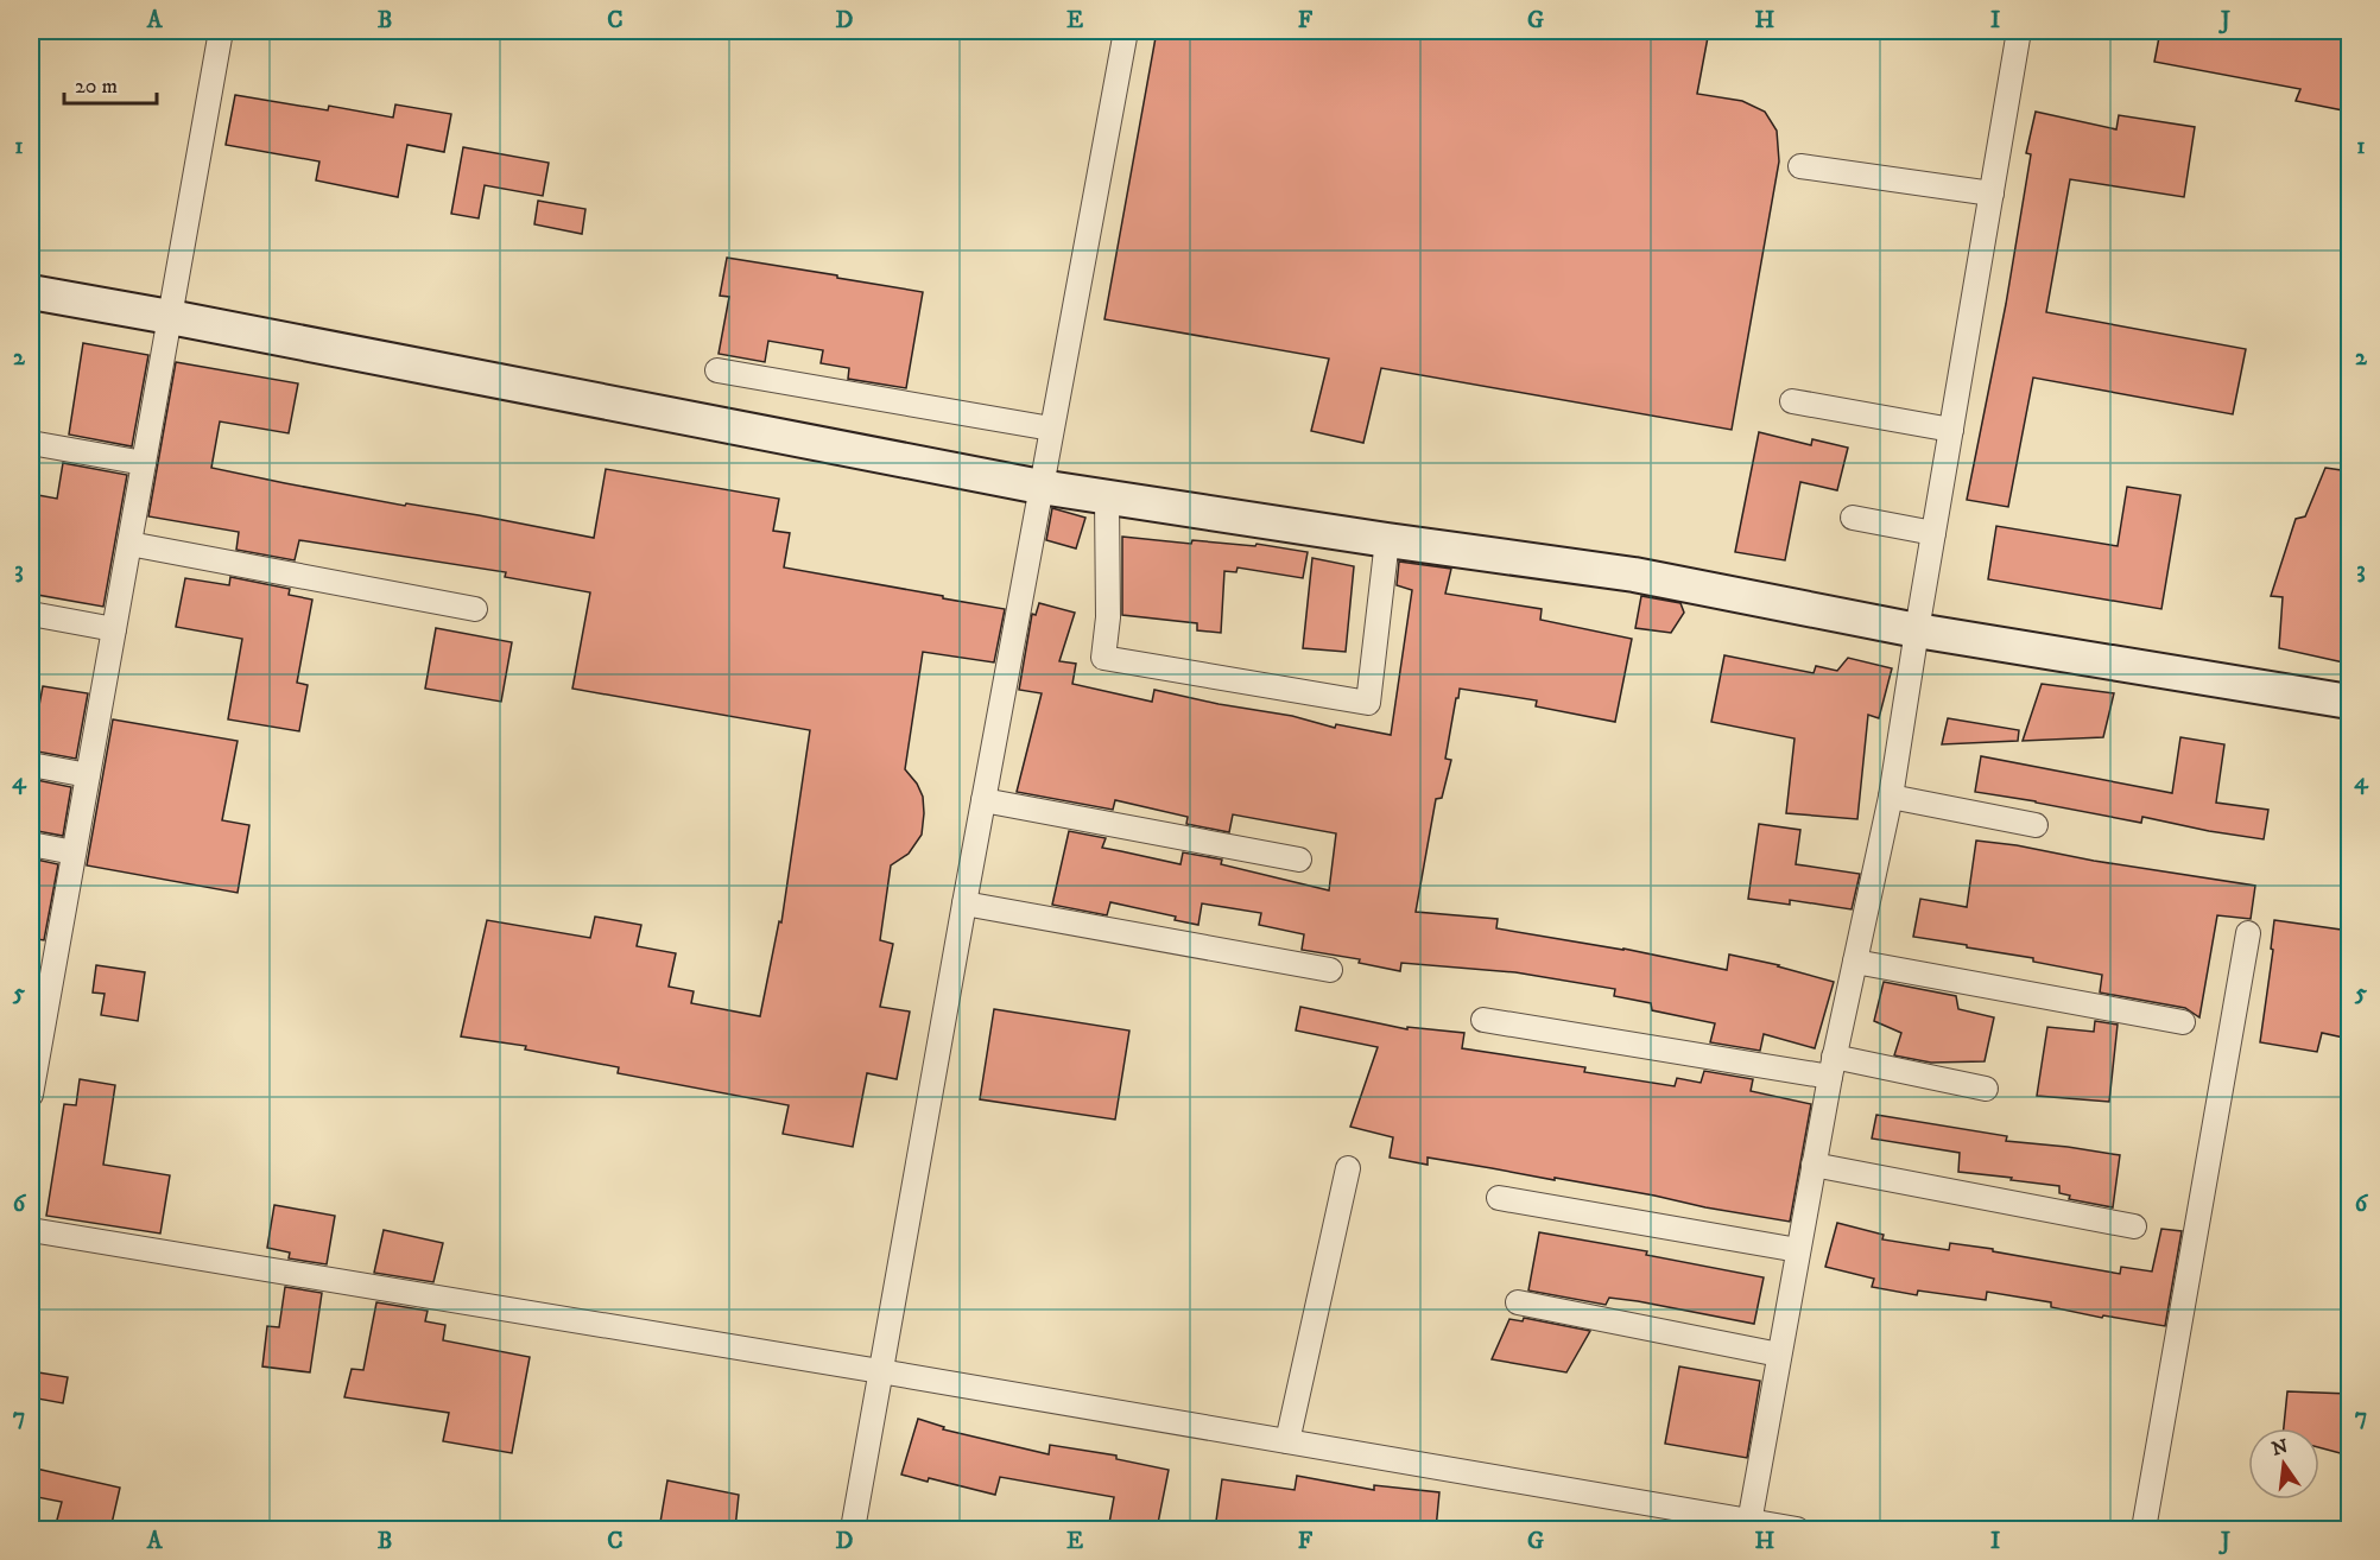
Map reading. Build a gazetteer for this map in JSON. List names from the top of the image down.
{
  "scale_bar": "20 m",
  "north": "top",
  "grid": {
    "columns": [
      "A",
      "B",
      "C",
      "D",
      "E",
      "F",
      "G",
      "H",
      "I",
      "J"
    ],
    "rows": [
      "1",
      "2",
      "3",
      "4",
      "5",
      "6",
      "7"
    ]
  }
}
